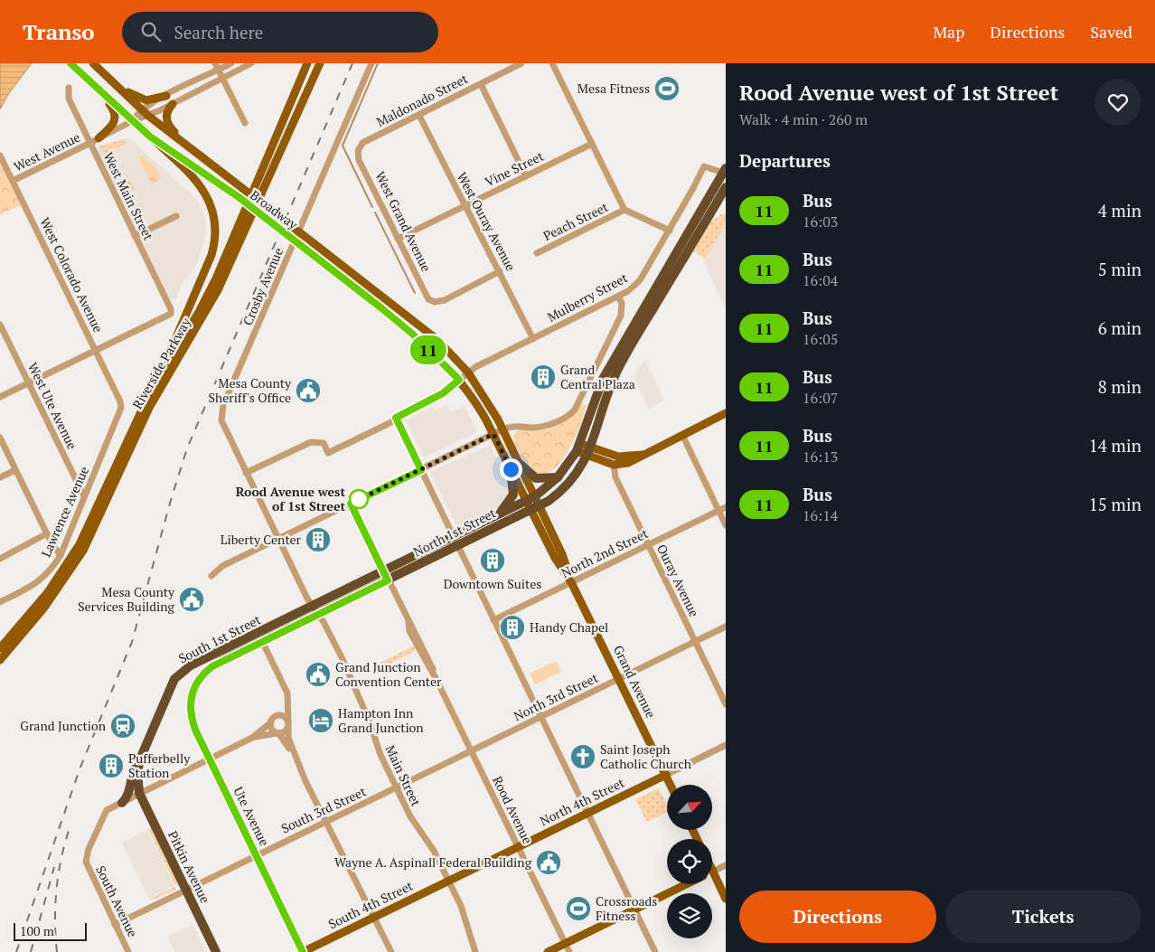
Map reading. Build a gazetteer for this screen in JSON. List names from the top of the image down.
{
  "streets": {
    "highway": [
      "North 1st Street",
      "South 1st Street",
      "Ute Avenue",
      "Pitkin Avenue"
    ],
    "main road": [
      "Broadway",
      "Riverside Parkway",
      "Grand Avenue",
      "North 4th Street",
      "South 4th Street"
    ],
    "street": [
      "Maldonado Street",
      "West Avenue",
      "Vine Street",
      "West Main Street",
      "West Grand Avenue",
      "West Ouray Avenue",
      "Peach Street",
      "West Colorado Avenue",
      "Crosby Avenue",
      "Mulberry Street",
      "West Ute Avenue",
      "Lawrence Avenue",
      "North 2nd Street",
      "Ouray Avenue",
      "North 3rd Street",
      "Main Street",
      "South 3rd Street",
      "Rood Avenue",
      "South Avenue"
    ]
  },
  "crossings": [
    ["Maldonado Street", "West Grand Avenue"],
    ["Maldonado Street", "West Ouray Avenue"],
    ["West Avenue", "West Main Street"],
    ["West Avenue", "Broadway"],
    ["West Avenue", "West Colorado Avenue"],
    ["Vine Street", "West Grand Avenue"],
    ["Vine Street", "West Ouray Avenue"],
    ["West Main Street", "West Colorado Avenue"],
    ["Broadway", "Mulberry Street"],
    ["Broadway", "Grand Avenue"],
    ["West Grand Avenue", "West Ouray Avenue"],
    ["West Ouray Avenue", "Mulberry Street"],
    ["West Colorado Avenue", "Lawrence Avenue"],
    ["Crosby Avenue", "Mulberry Street"],
    ["Mulberry Street", "North 1st Street"],
    ["Mulberry Street", "Grand Avenue"],
    ["West Ute Avenue", "Lawrence Avenue"],
    ["North 1st Street", "South 1st Street"],
    ["North 1st Street", "Grand Avenue"],
    ["North 1st Street", "Main Street"],
    ["North 1st Street", "Rood Avenue"],
    ["North 2nd Street", "Ouray Avenue"],
    ["North 2nd Street", "Grand Avenue"],
    ["Ouray Avenue", "North 3rd Street"],
    ["South 1st Street", "Main Street"],
    ["South 1st Street", "Ute Avenue"],
    ["South 1st Street", "Pitkin Avenue"],
    ["Grand Avenue", "North 3rd Street"],
    ["Grand Avenue", "North 4th Street"],
    ["North 3rd Street", "Main Street"],
    ["North 3rd Street", "South 3rd Street"],
    ["North 3rd Street", "Rood Avenue"],
    ["Main Street", "North 4th Street"],
    ["Main Street", "South 3rd Street"],
    ["Main Street", "South 4th Street"],
    ["North 4th Street", "Rood Avenue"],
    ["North 4th Street", "South 4th Street"],
    ["South 3rd Street", "Ute Avenue"],
    ["South 3rd Street", "Pitkin Avenue"],
    ["South 3rd Street", "South Avenue"],
    ["Ute Avenue", "South 4th Street"]
  ],
  "places": {
    "sports": ["Mesa Fitness", "Crossroads Fitness"],
    "building": [
      "Grand Central Plaza",
      "Liberty Center",
      "Downtown Suites",
      "Handy Chapel",
      "Pufferbelly Station"
    ],
    "public building": [
      "Mesa County Sheriff's Office",
      "Mesa County Services Building",
      "Grand Junction Convention Center",
      "Wayne A. Aspinall Federal Building"
    ],
    "other": ["Rood Avenue west of 1st Street"],
    "hotel": ["Hampton Inn Grand Junction"],
    "station": ["Grand Junction"],
    "church": ["Saint Joseph Catholic Church"]
  },
  "lines": ["bus line 11"],
  "scale_bar": "100 m",
  "north": "top right",
  "page": {
    "header": "Transo",
    "search": "Search here",
    "nav": ["Map", "Directions", "Saved"],
    "on_map": "11",
    "heading": [
      ["Rood Avenue west of 1st Street", "Walk · 4 min · 260 m"],
      "Departures"
    ],
    "list": [
      {
        "mark": "11",
        "name": "Bus",
        "note": "16:03",
        "value": "4 min"
      },
      {
        "mark": "11",
        "name": "Bus",
        "note": "16:04",
        "value": "5 min"
      },
      {
        "mark": "11",
        "name": "Bus",
        "note": "16:05",
        "value": "6 min"
      },
      {
        "mark": "11",
        "name": "Bus",
        "note": "16:07",
        "value": "8 min"
      },
      {
        "mark": "11",
        "name": "Bus",
        "note": "16:13",
        "value": "14 min"
      },
      {
        "mark": "11",
        "name": "Bus",
        "note": "16:14",
        "value": "15 min"
      }
    ],
    "buttons": ["Directions", "Tickets"],
    "scale": "100 m"
  }
}
